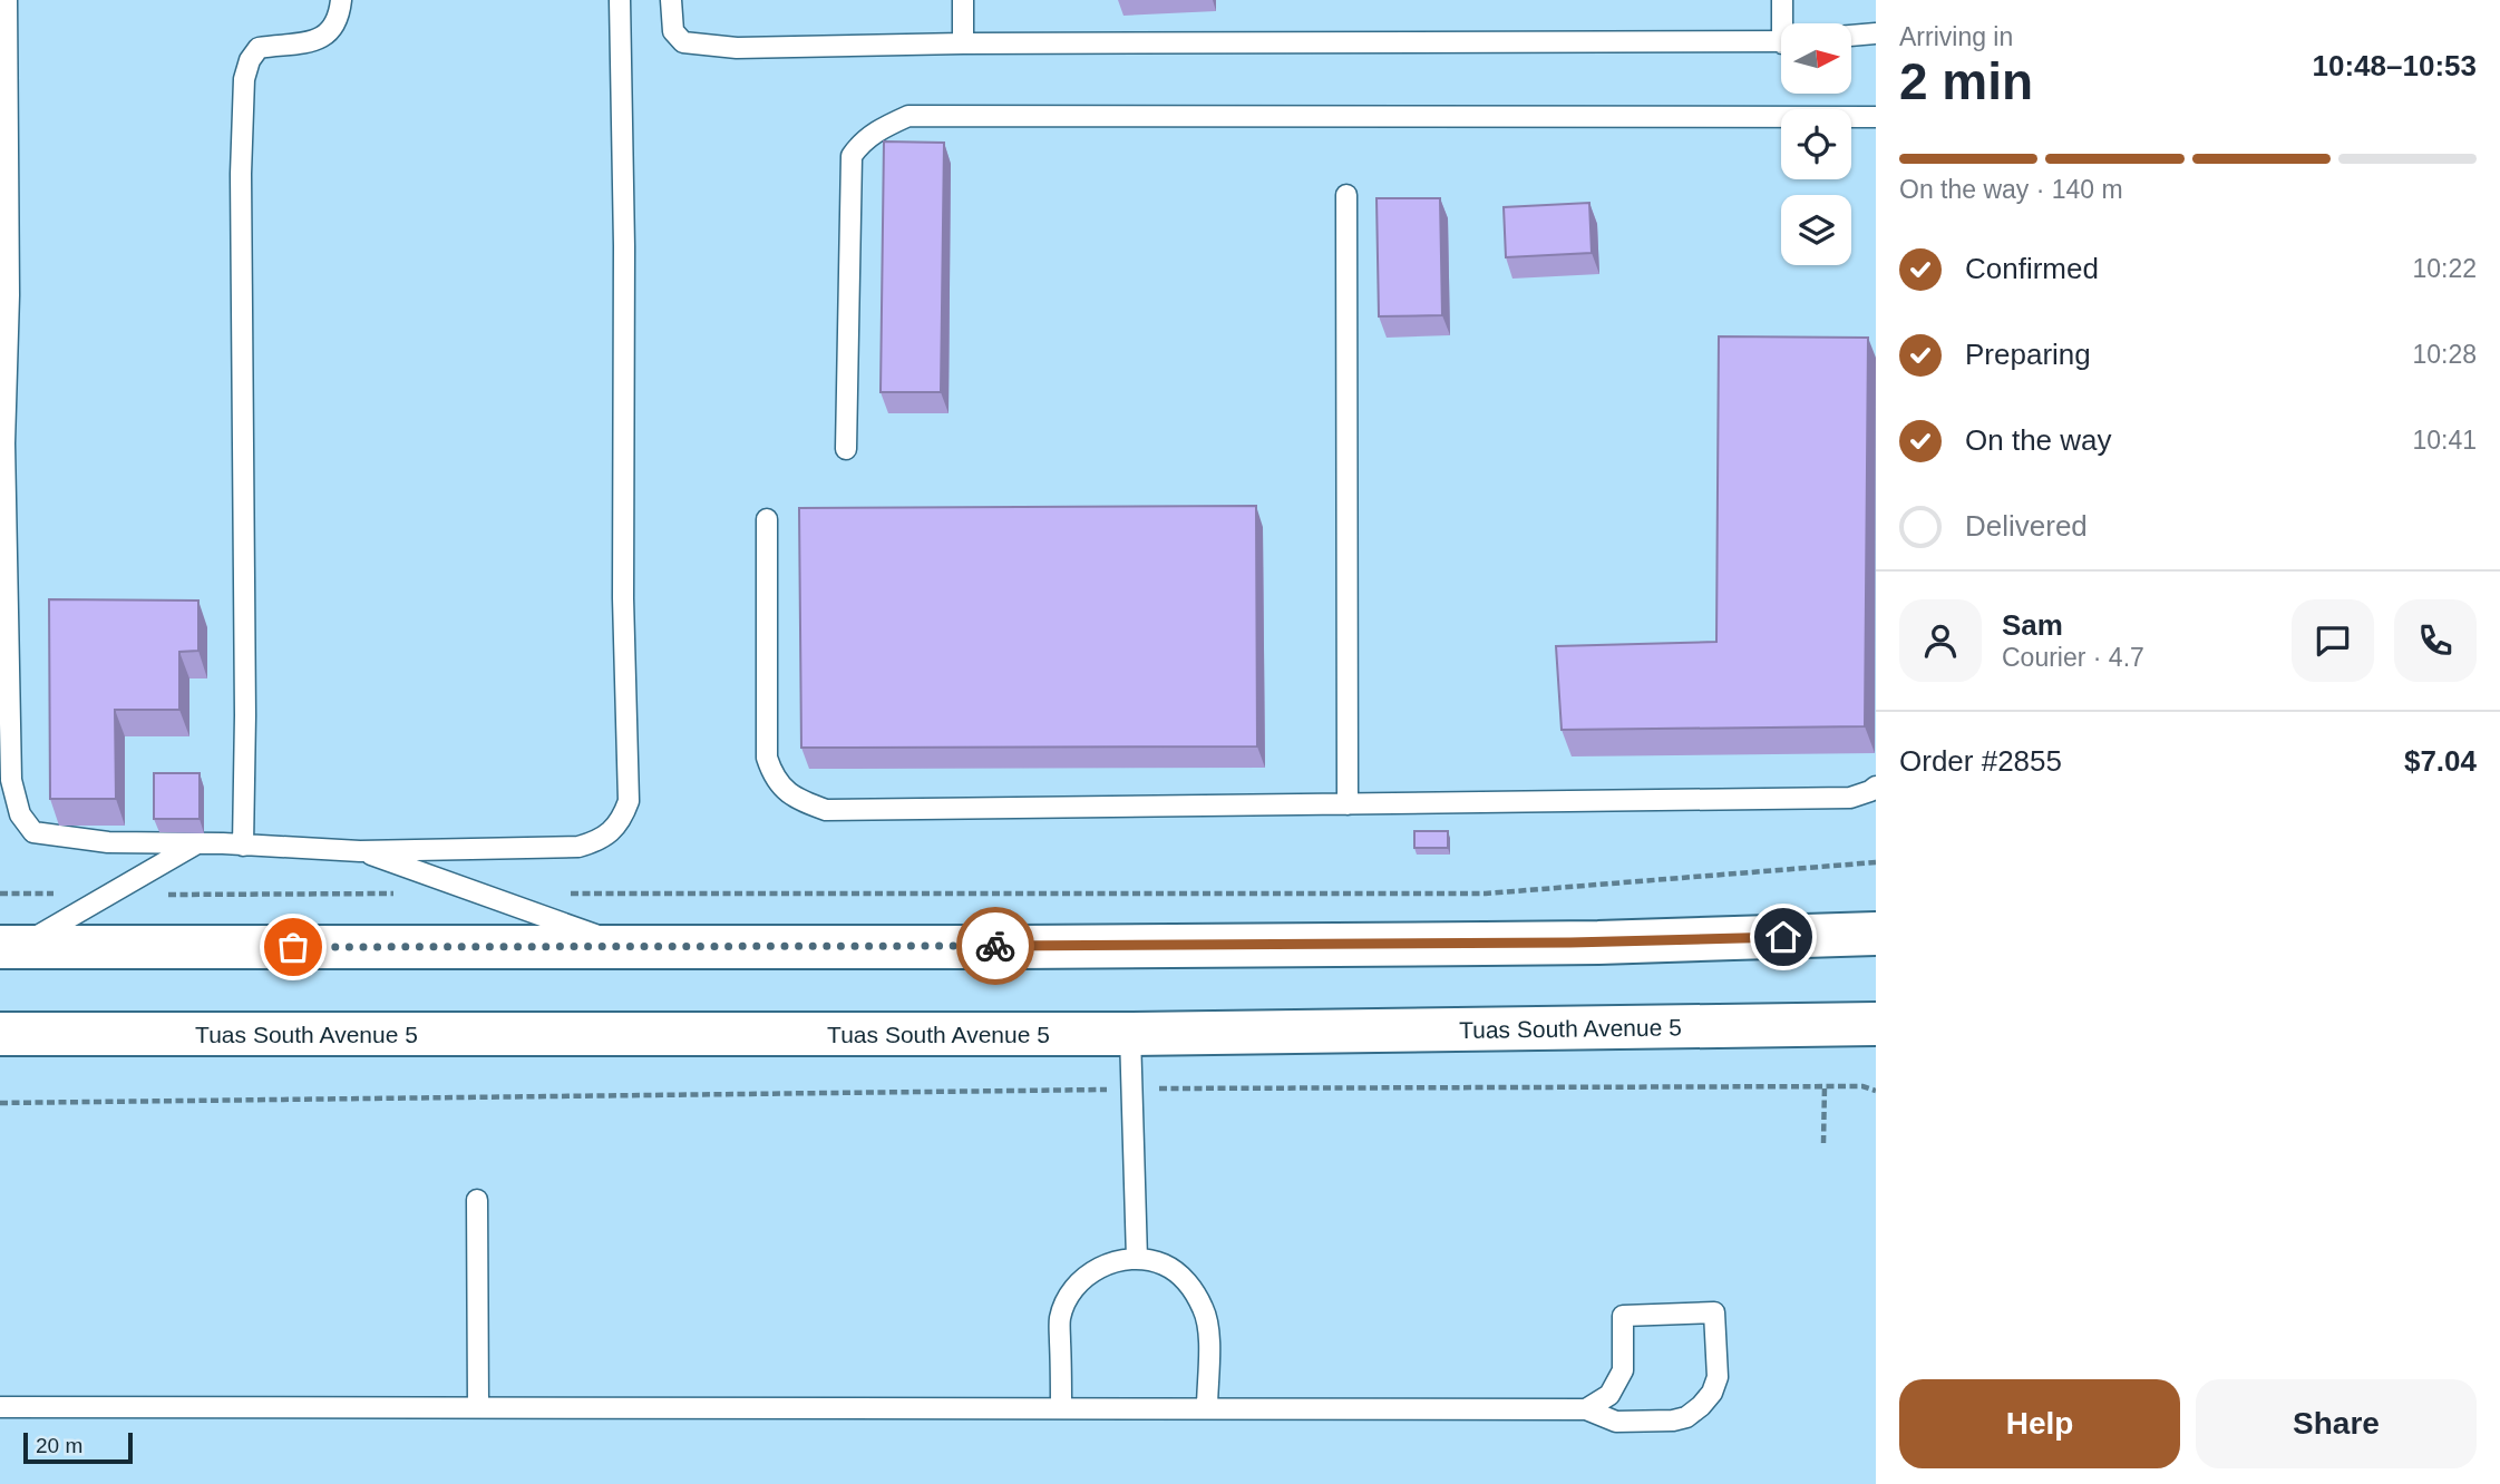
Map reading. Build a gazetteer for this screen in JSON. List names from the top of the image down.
{
  "streets": {
    "street": ["Tuas South Avenue 5"]
  },
  "scale_bar": "20 m",
  "north": "right",
  "page": {
    "heading": ["2 min", "Arriving in", "10:48–10:53"],
    "panel": [
      "Sam",
      "Courier · 4.7",
      "Order #2855",
      "$7.04"
    ],
    "bar": "On the way · 140 m",
    "list": [
      ["Confirmed", "10:22"],
      ["Preparing", "10:28"],
      ["On the way", "10:41"],
      "Delivered"
    ],
    "buttons": ["Help", "Share"],
    "scale": "20 m"
  }
}
